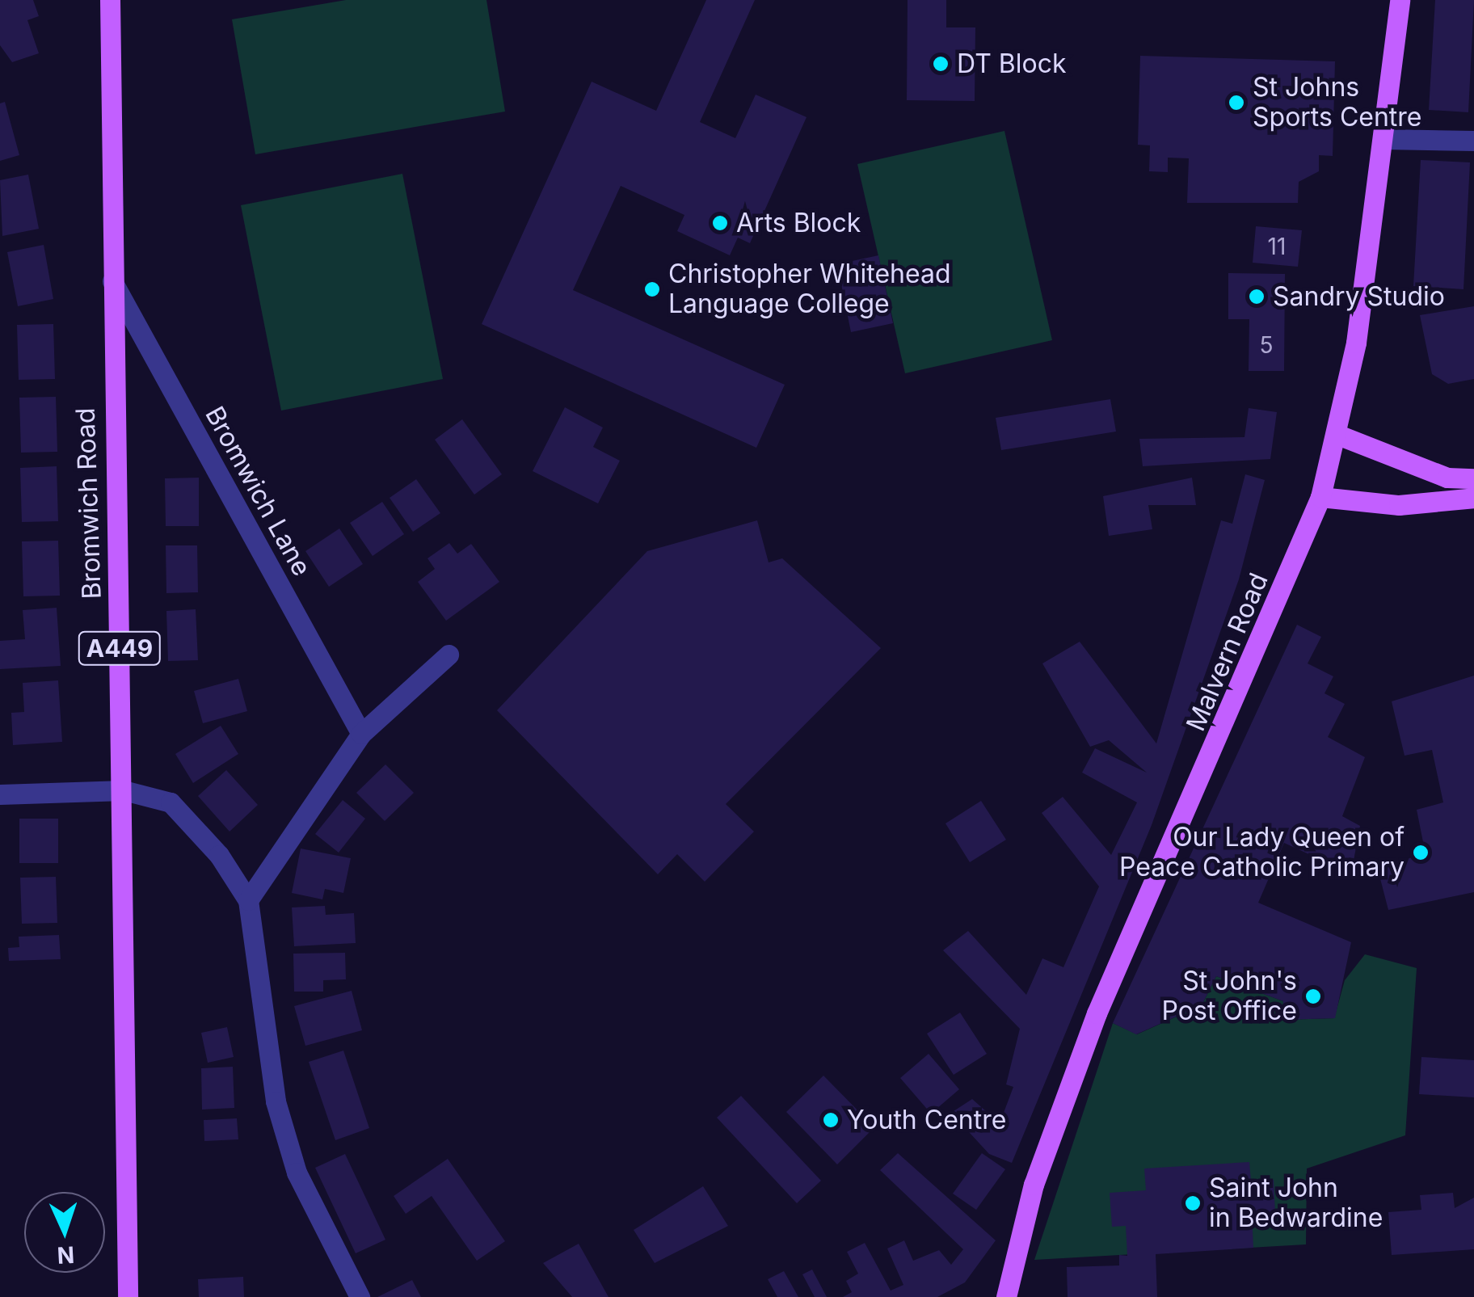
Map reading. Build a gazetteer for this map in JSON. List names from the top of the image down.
{
  "streets": {
    "main road": ["Bromwich Road", "A449", "Malvern Road"],
    "street": ["Bromwich Lane"]
  },
  "crossings": [
    ["Bromwich Lane", "Bromwich Road"]
  ],
  "places": [
    "DT Block",
    "St Johns Sports Centre",
    "Arts Block",
    "Christopher Whitehead Language College",
    "Sandry Studio",
    "Our Lady Queen of Peace Catholic Primary",
    "St John's Post Office",
    "Youth Centre",
    "Saint John in Bedwardine"
  ],
  "house_numbers": ["11", "5"],
  "north": "bottom"
}
